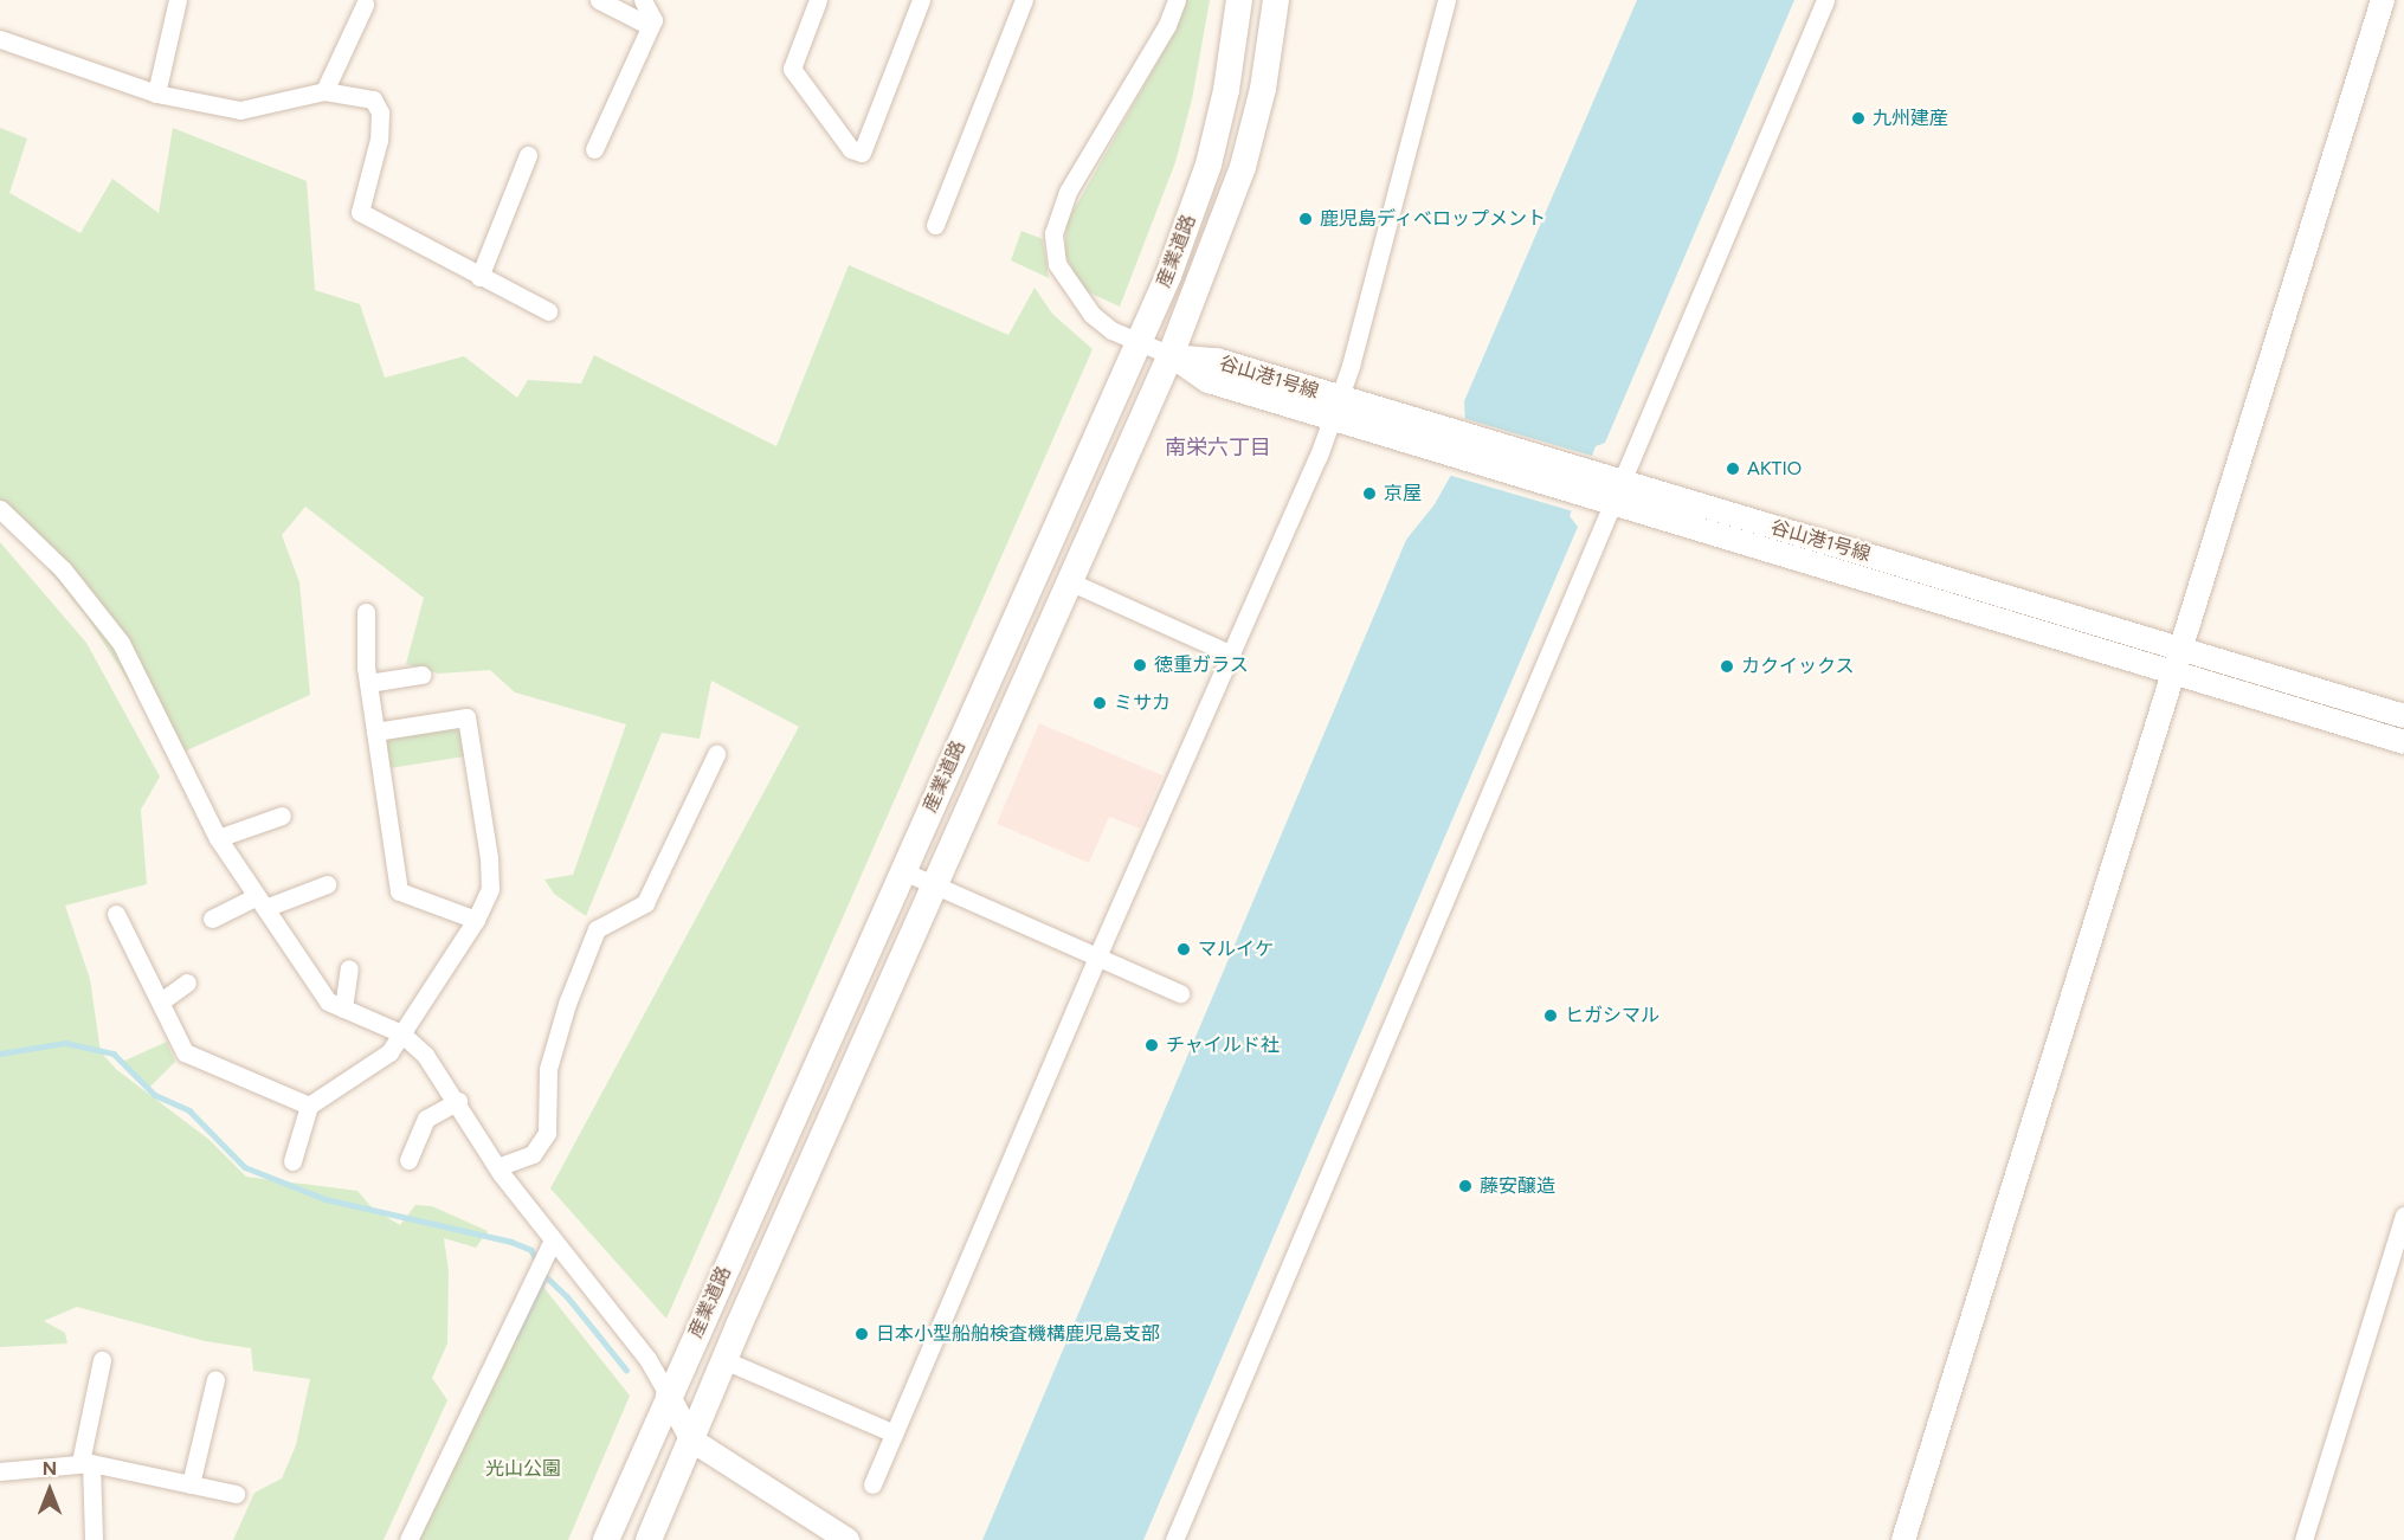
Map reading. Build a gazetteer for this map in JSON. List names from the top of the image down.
{
  "streets": {
    "main road": ["産業道路"],
    "street": ["谷山港1号線"]
  },
  "crossings": [
    ["産業道路", "谷山港1号線"]
  ],
  "districts": ["南栄六丁目"],
  "parks": ["光山公園"],
  "places": [
    "九州建産",
    "鹿児島ディベロップメント",
    "AKTIO",
    "京屋",
    "徳重ガラス",
    "カクイックス",
    "ミサカ",
    "マルイケ",
    "ヒガシマル",
    "チャイルド社",
    "藤安醸造",
    "日本小型船舶検査機構鹿児島支部"
  ],
  "north": "top"
}
